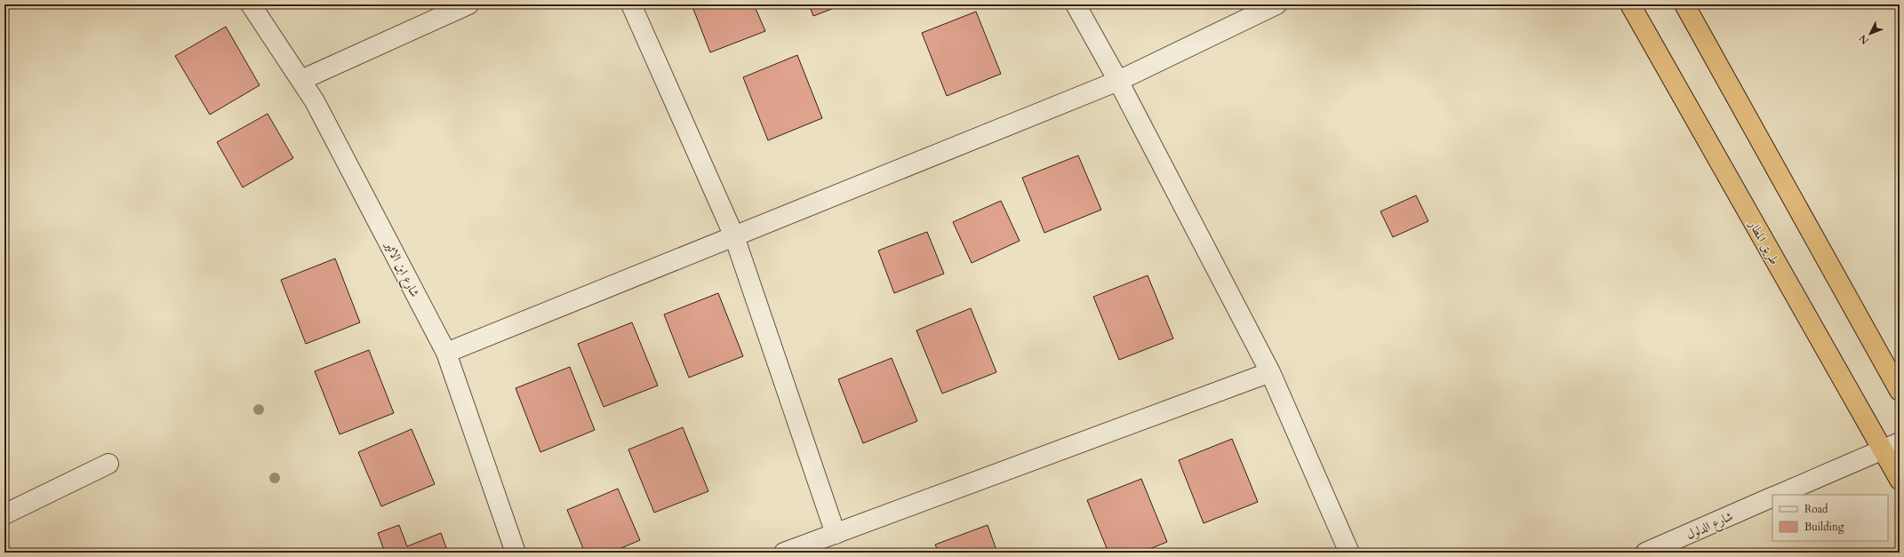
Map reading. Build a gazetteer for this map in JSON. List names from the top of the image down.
{
  "streets": {
    "highway": ["طريق المطار"],
    "street": ["شارع ابن الاثير", "شارع الدلول"]
  },
  "crossings": [
    ["طريق المطار", "شارع الدلول"]
  ],
  "legend": ["Road", "Building"],
  "north": "bottom left"
}
